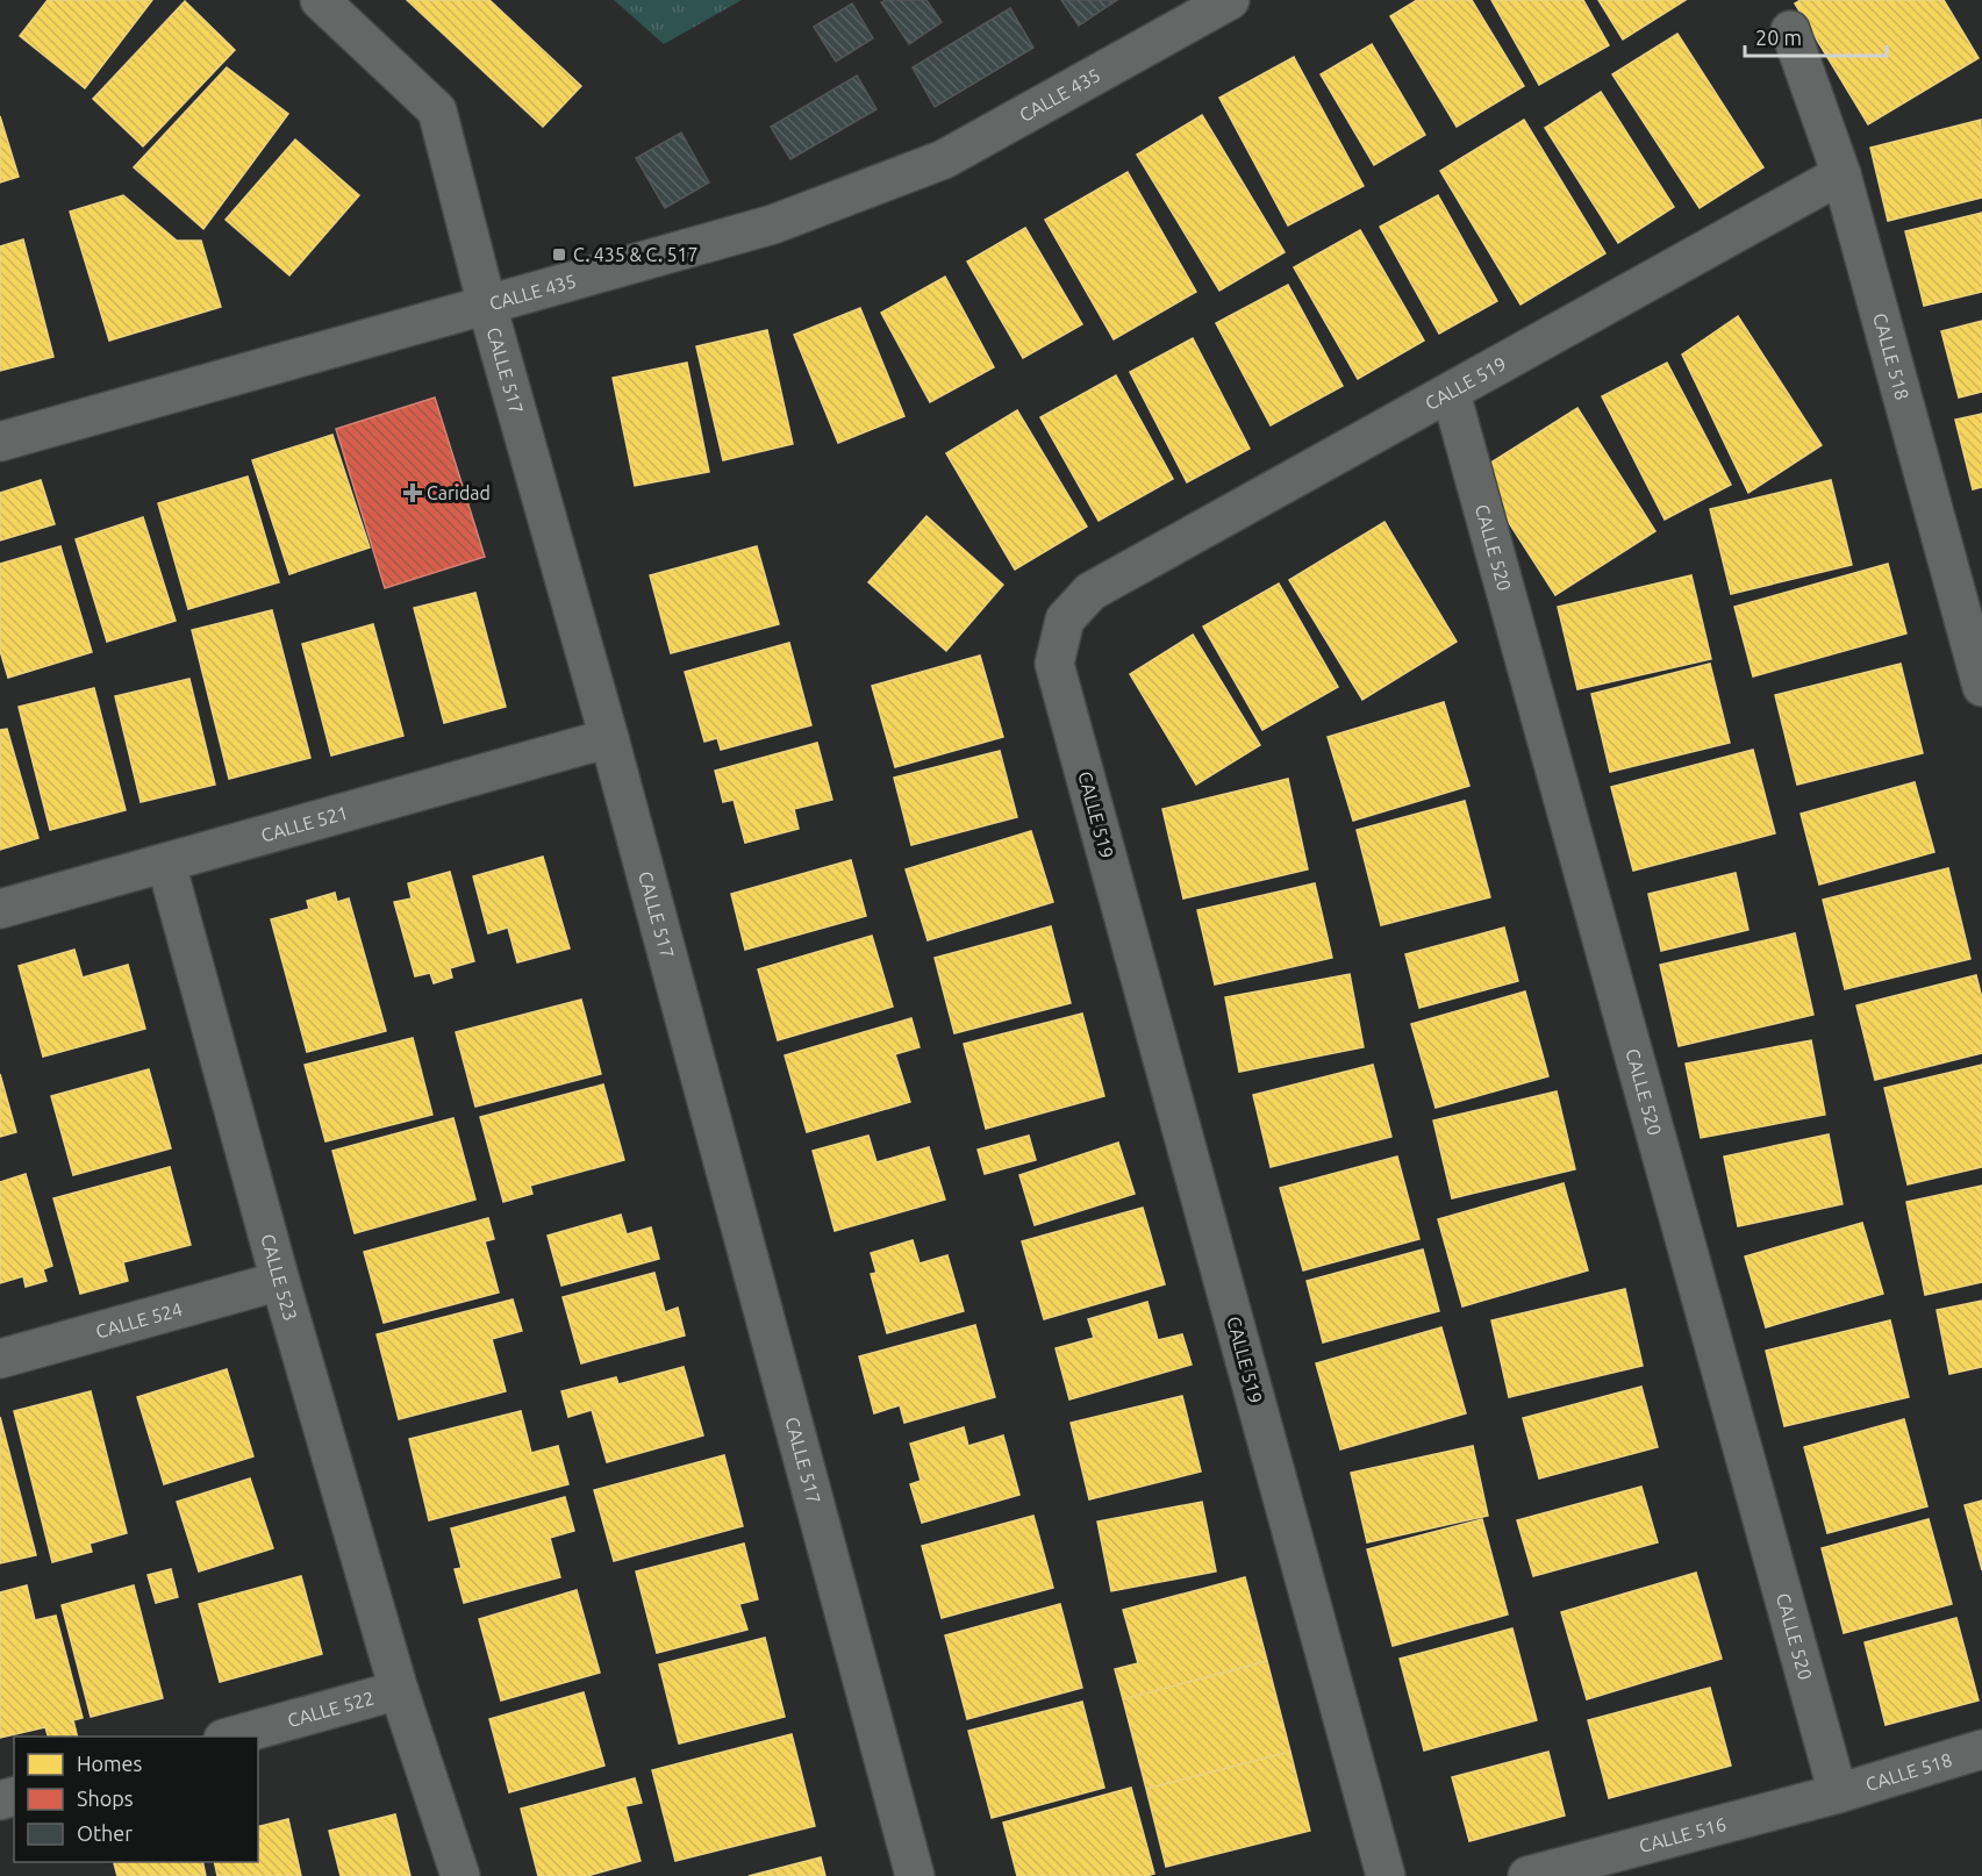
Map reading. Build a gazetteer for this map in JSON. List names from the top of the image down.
{
  "streets": {
    "street": [
      "CALLE 435",
      "CALLE 518",
      "CALLE 517",
      "CALLE 519",
      "CALLE 520",
      "CALLE 521",
      "CALLE 523",
      "CALLE 524",
      "CALLE 522",
      "CALLE 516"
    ]
  },
  "crossings": [
    ["CALLE 435", "CALLE 517"],
    ["CALLE 518", "CALLE 519"],
    ["CALLE 518", "CALLE 520"],
    ["CALLE 518", "CALLE 516"],
    ["CALLE 517", "CALLE 521"],
    ["CALLE 519", "CALLE 520"],
    ["CALLE 520", "CALLE 516"],
    ["CALLE 521", "CALLE 523"],
    ["CALLE 523", "CALLE 524"],
    ["CALLE 523", "CALLE 522"]
  ],
  "places": {
    "transit": ["C. 435 & C. 517"],
    "health": ["Caridad"]
  },
  "legend": ["Homes", "Shops", "Other"],
  "scale_bar": "20 m"
}
